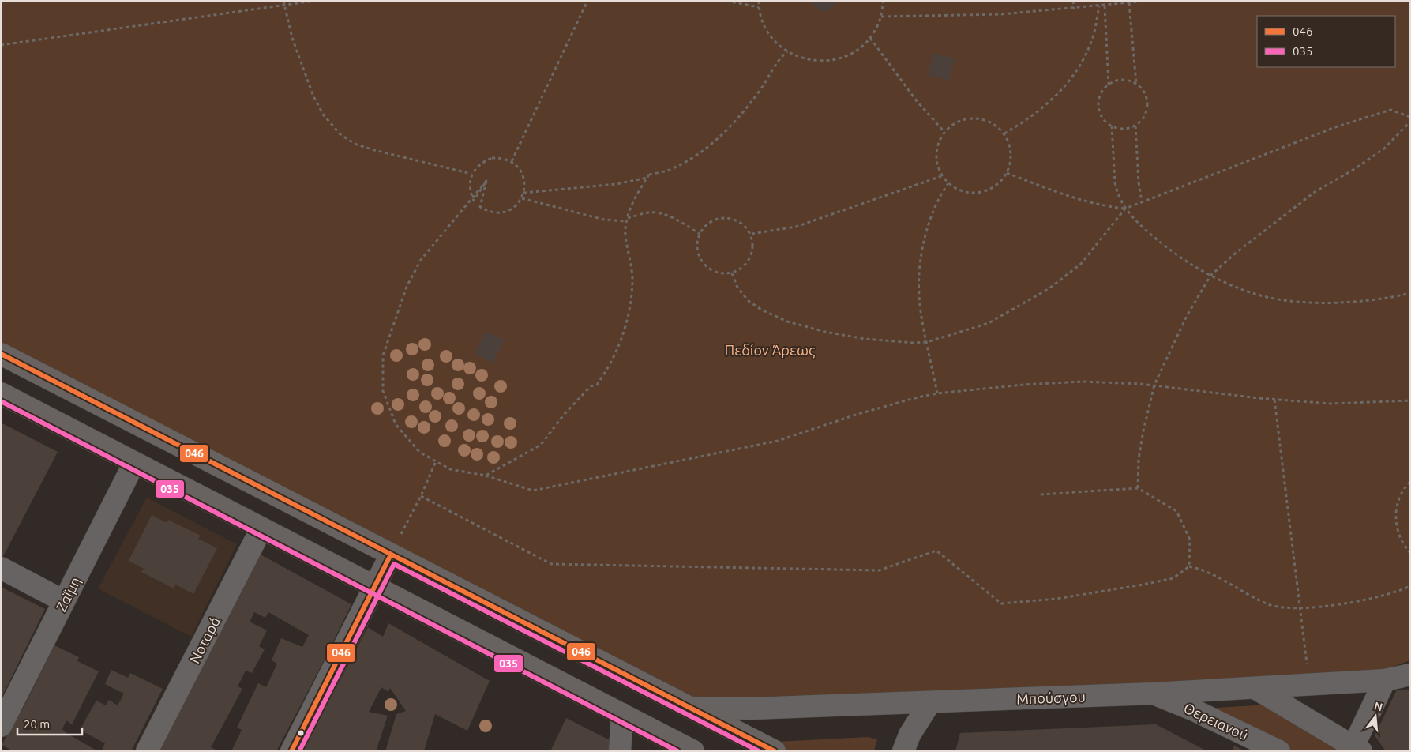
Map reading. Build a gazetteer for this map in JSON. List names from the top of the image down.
{
  "streets": {
    "street": [
      "Ζαΐμη",
      "Νοταρά",
      "Μπούσγου",
      "Θερειανού"
    ]
  },
  "crossings": [
    ["Μπούσγου", "Θερειανού"]
  ],
  "parks": ["Πεδίον Άρεως"],
  "lines": ["transit line 046", "transit line 035"],
  "legend": ["046", "035"],
  "scale_bar": "20 m",
  "north": "top"
}
